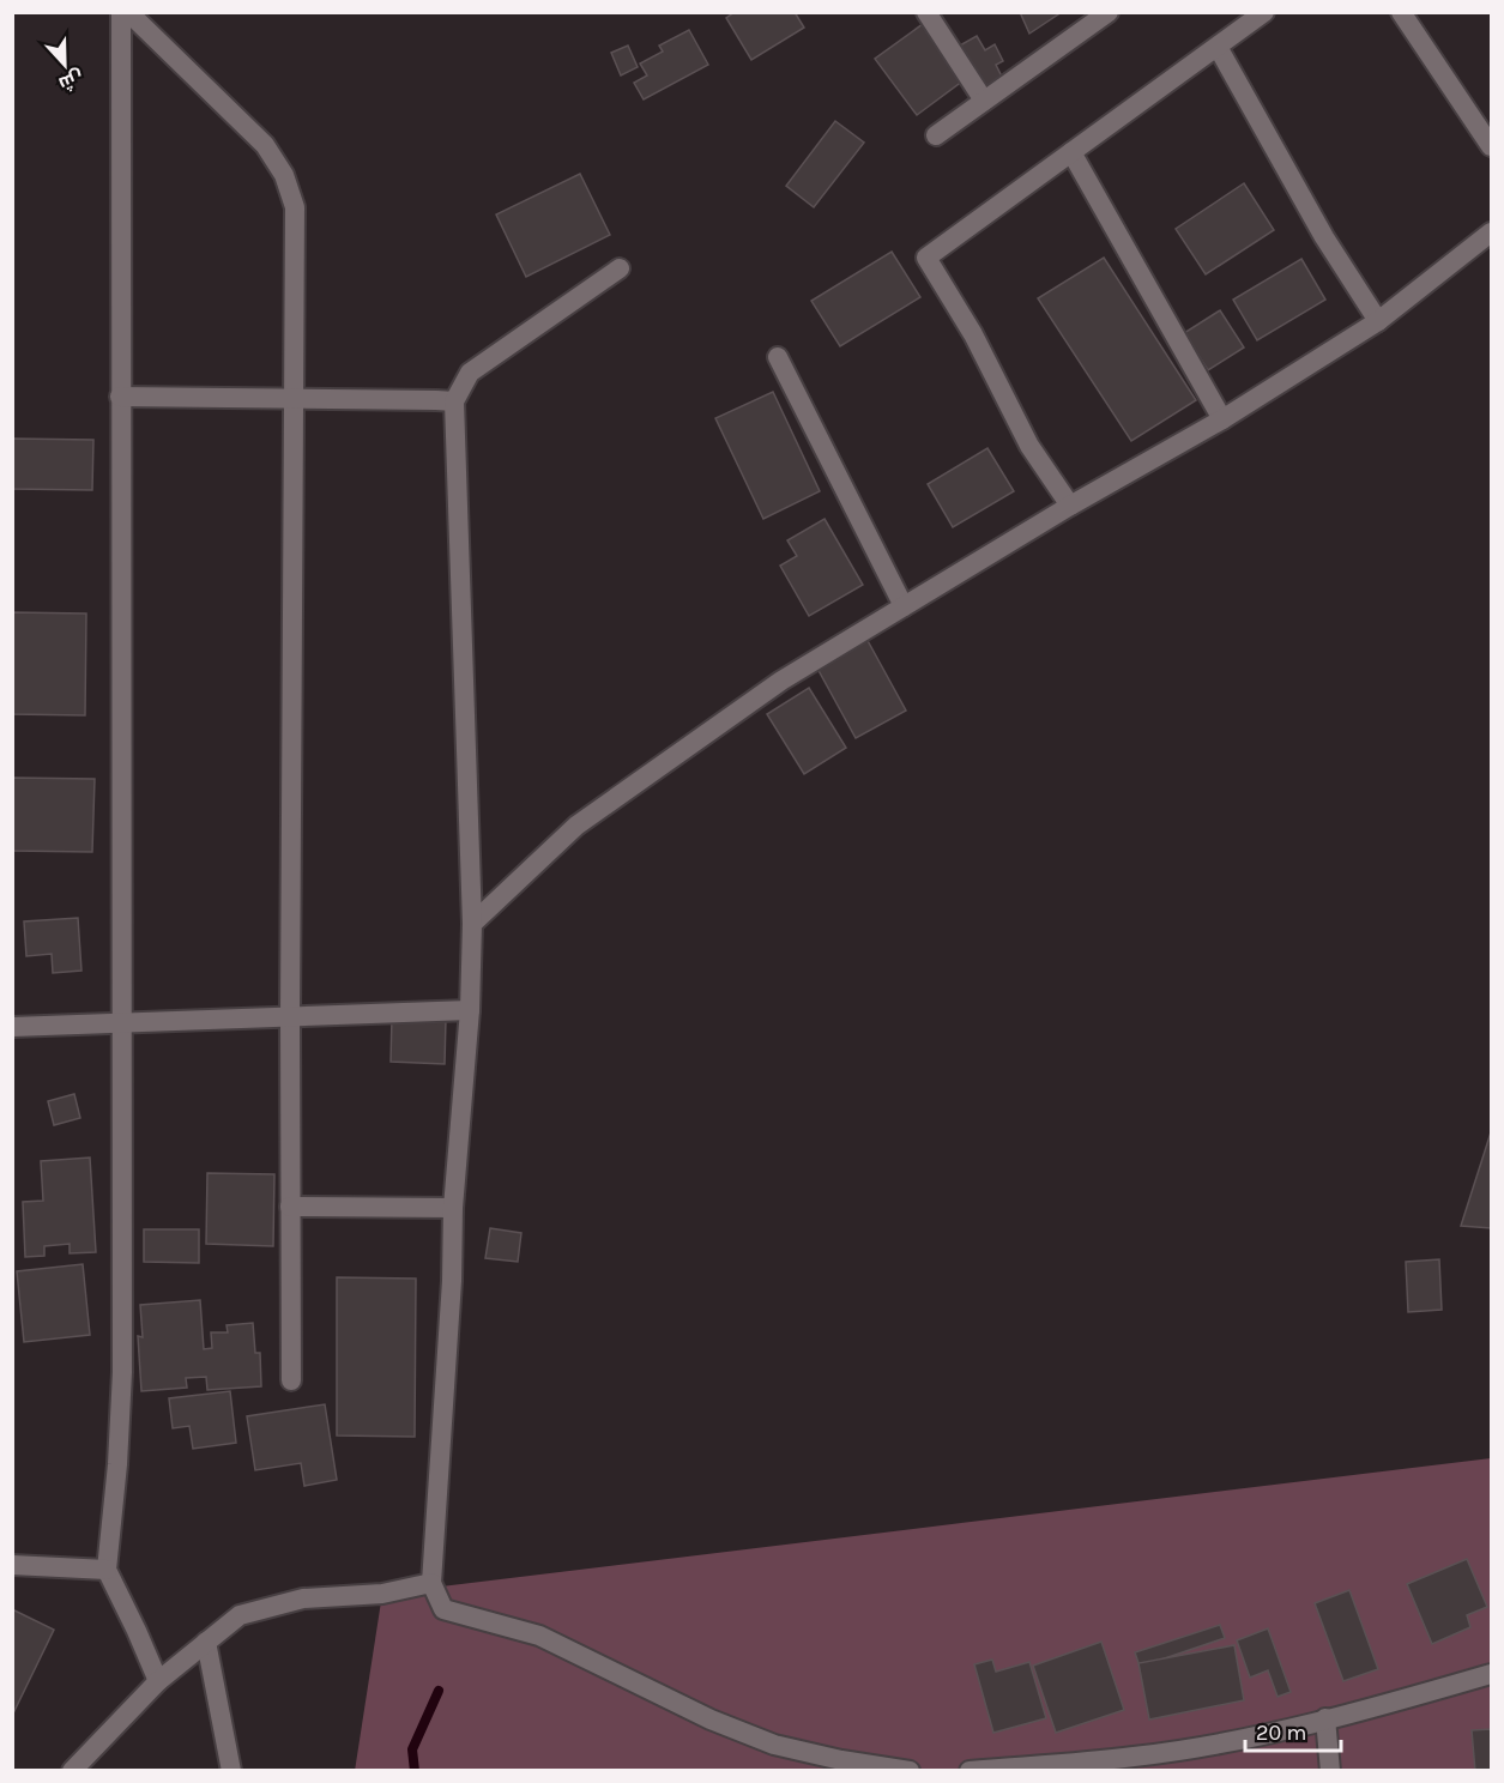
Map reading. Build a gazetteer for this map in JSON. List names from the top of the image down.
{
  "scale_bar": "20 m",
  "north": "bottom"
}
